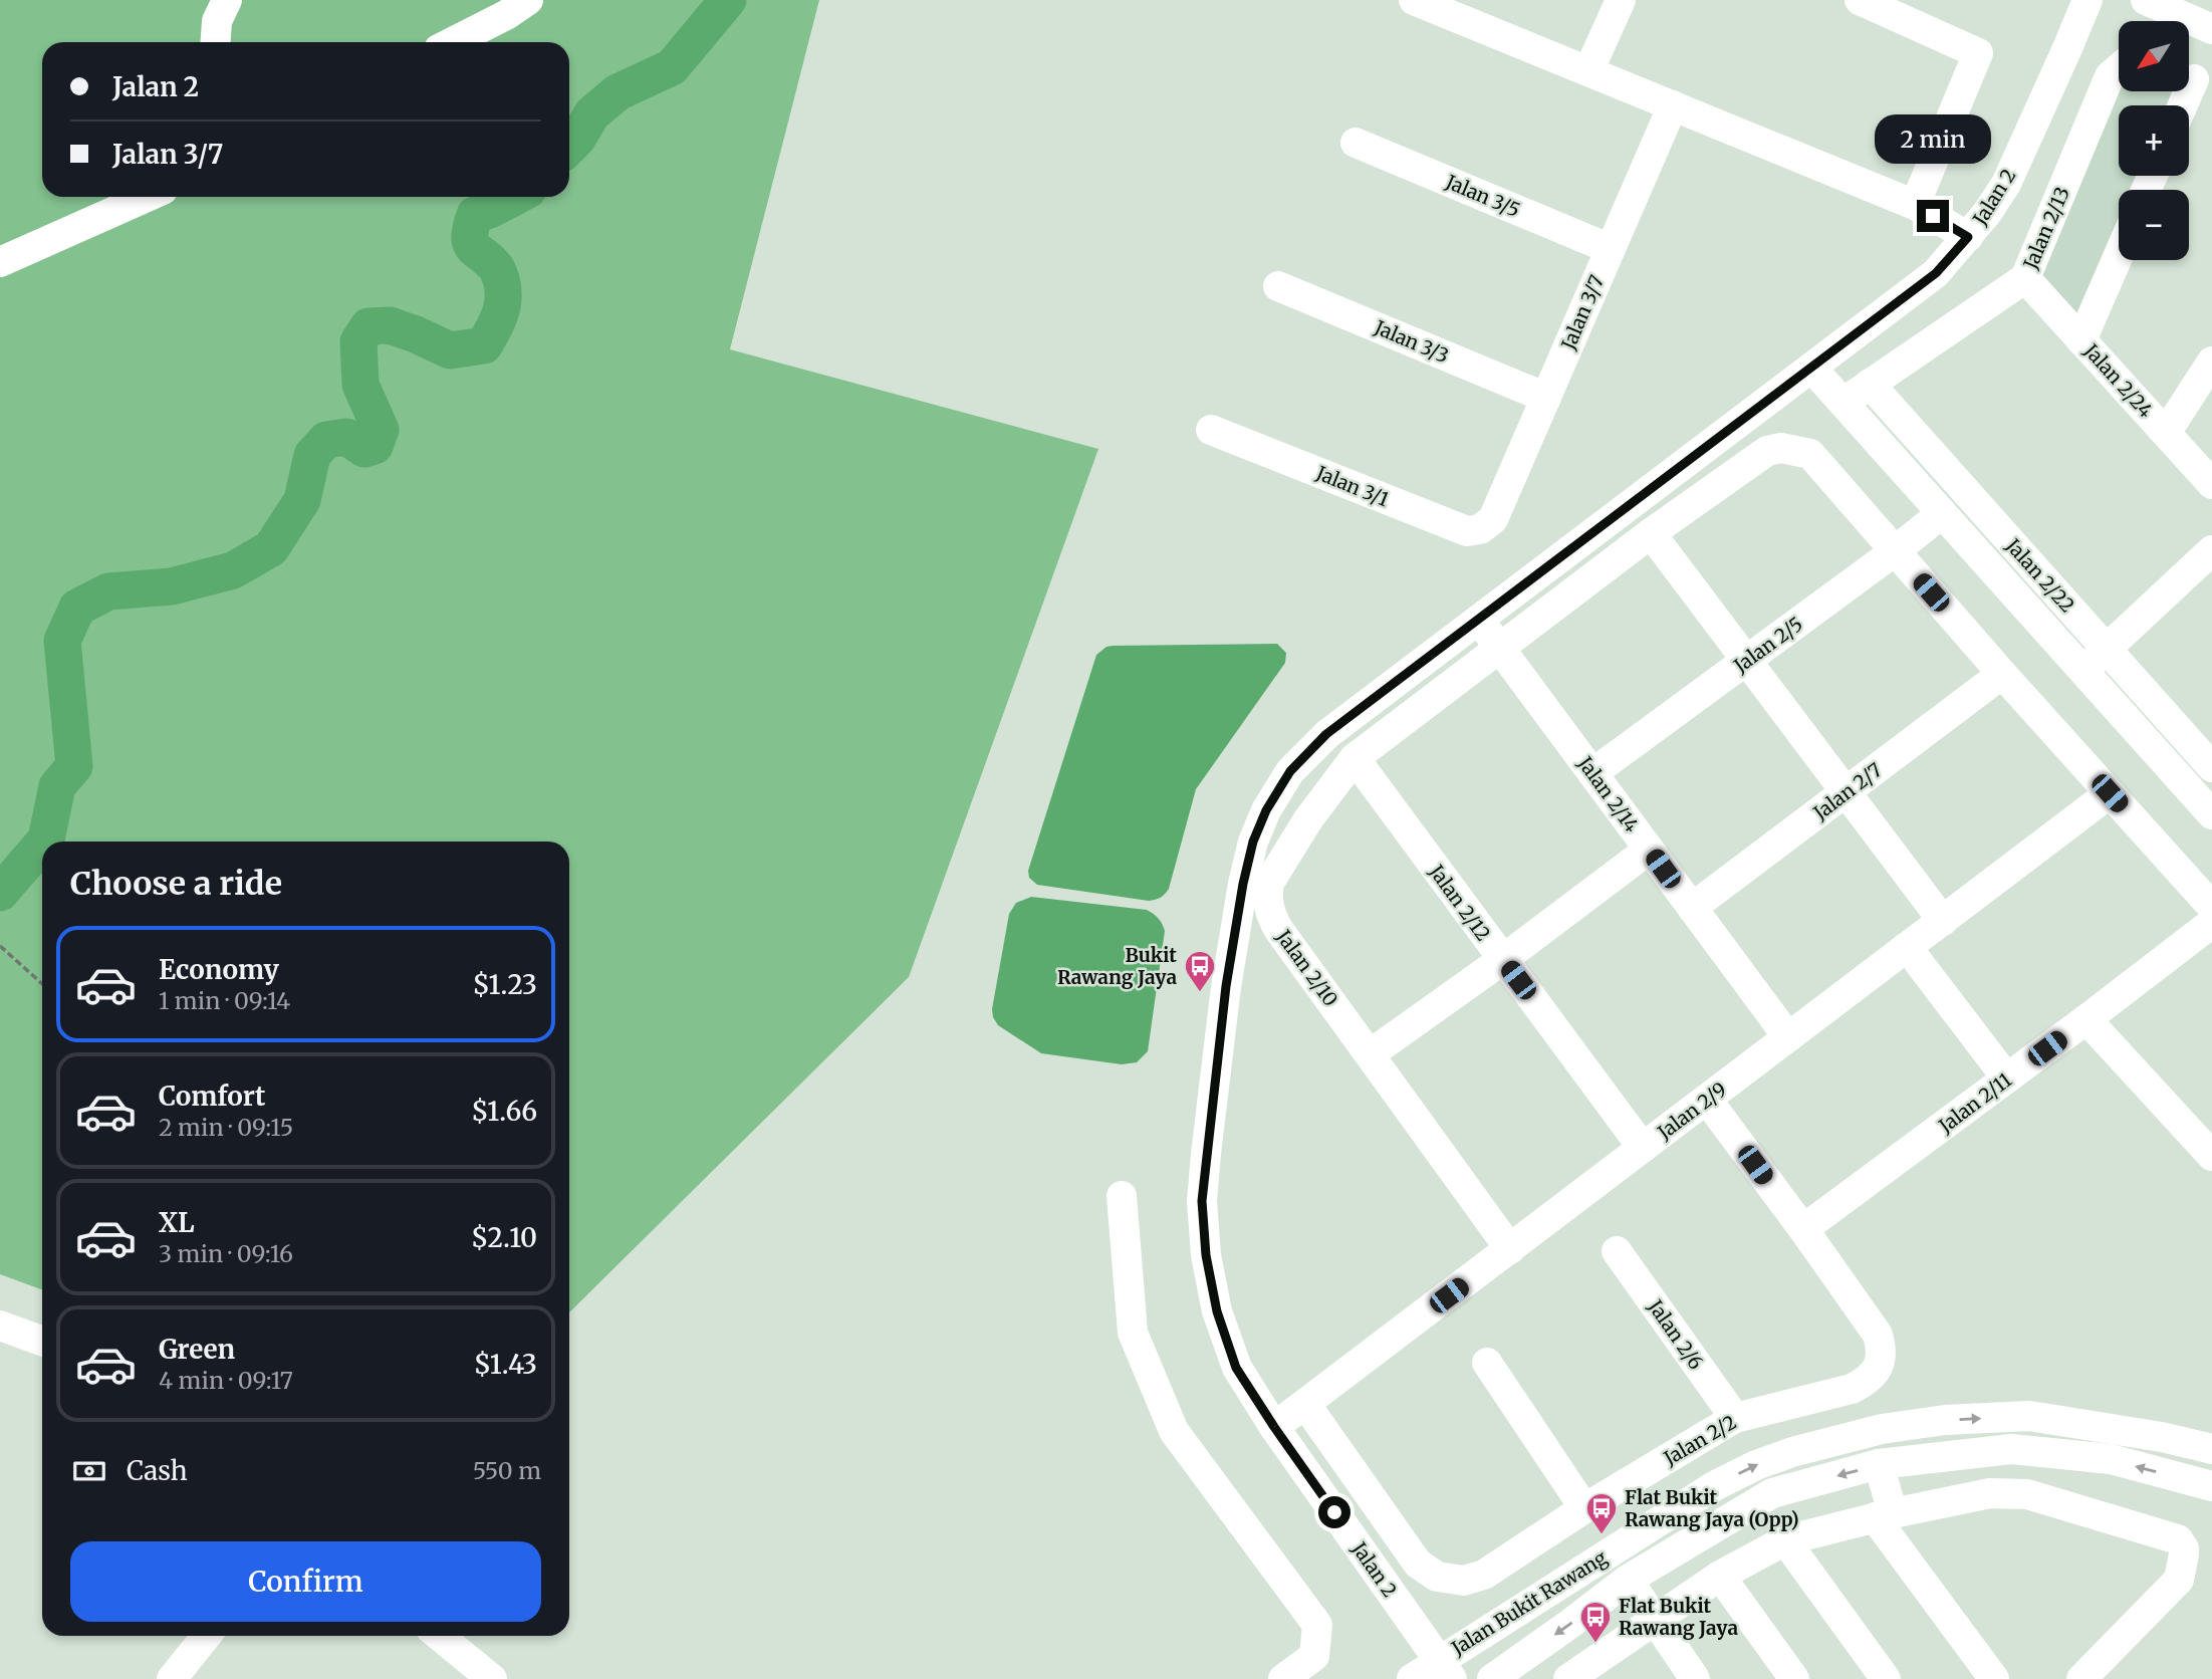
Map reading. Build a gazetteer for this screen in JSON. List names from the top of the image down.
{
  "streets": {
    "street": [
      "Jalan 3/5",
      "Jalan 2",
      "Jalan 2/13",
      "Jalan 3/7",
      "Jalan 3/3",
      "Jalan 2/24",
      "Jalan 3/1",
      "Jalan 2/22",
      "Jalan 2/5",
      "Jalan 2/7",
      "Jalan 2/14",
      "Jalan 2/12",
      "Jalan 2/10",
      "Jalan 2/11",
      "Jalan 2/9",
      "Jalan 2/6",
      "Jalan 2/2",
      "Jalan Bukit Rawang"
    ]
  },
  "crossings": [
    ["Jalan 3/5", "Jalan 3/7"],
    ["Jalan 2", "Jalan 2/14"],
    ["Jalan 2", "Jalan 2/9"],
    ["Jalan 2", "Jalan Bukit Rawang"],
    ["Jalan 2/13", "Jalan 2/24"],
    ["Jalan 2/13", "Jalan 2/22"],
    ["Jalan 3/7", "Jalan 3/3"],
    ["Jalan 3/7", "Jalan 3/1"],
    ["Jalan 2/5", "Jalan 2/14"],
    ["Jalan 2/5", "Jalan 2/10"],
    ["Jalan 2/7", "Jalan 2/14"],
    ["Jalan 2/7", "Jalan 2/10"],
    ["Jalan 2/14", "Jalan 2/10"],
    ["Jalan 2/14", "Jalan 2/9"],
    ["Jalan 2/12", "Jalan 2/10"],
    ["Jalan 2/12", "Jalan 2/9"],
    ["Jalan 2/10", "Jalan 2/9"],
    ["Jalan 2/11", "Jalan 2/2"],
    ["Jalan 2/9", "Jalan 2/2"],
    ["Jalan 2/6", "Jalan 2/2"]
  ],
  "places": {
    "bus stop": ["Bukit Rawang Jaya", "Flat Bukit Rawang Jaya (Opp)", "Flat Bukit Rawang Jaya"]
  },
  "north": "bottom left",
  "page": {
    "map_buttons": ["+", "−"],
    "banner": ["Jalan 2", "Jalan 3/7"],
    "bubble": "2 min",
    "heading": "Choose a ride",
    "list": [
      {
        "name": "Economy",
        "note": "1 min · 09:14",
        "value": "$1.23"
      },
      {
        "name": "Comfort",
        "note": "2 min · 09:15",
        "value": "$1.66"
      },
      {
        "name": "XL",
        "note": "3 min · 09:16",
        "value": "$2.10"
      },
      {
        "name": "Green",
        "note": "4 min · 09:17",
        "value": "$1.43"
      }
    ],
    "pay": ["Cash", "550 m"],
    "buttons": "Confirm"
  }
}
